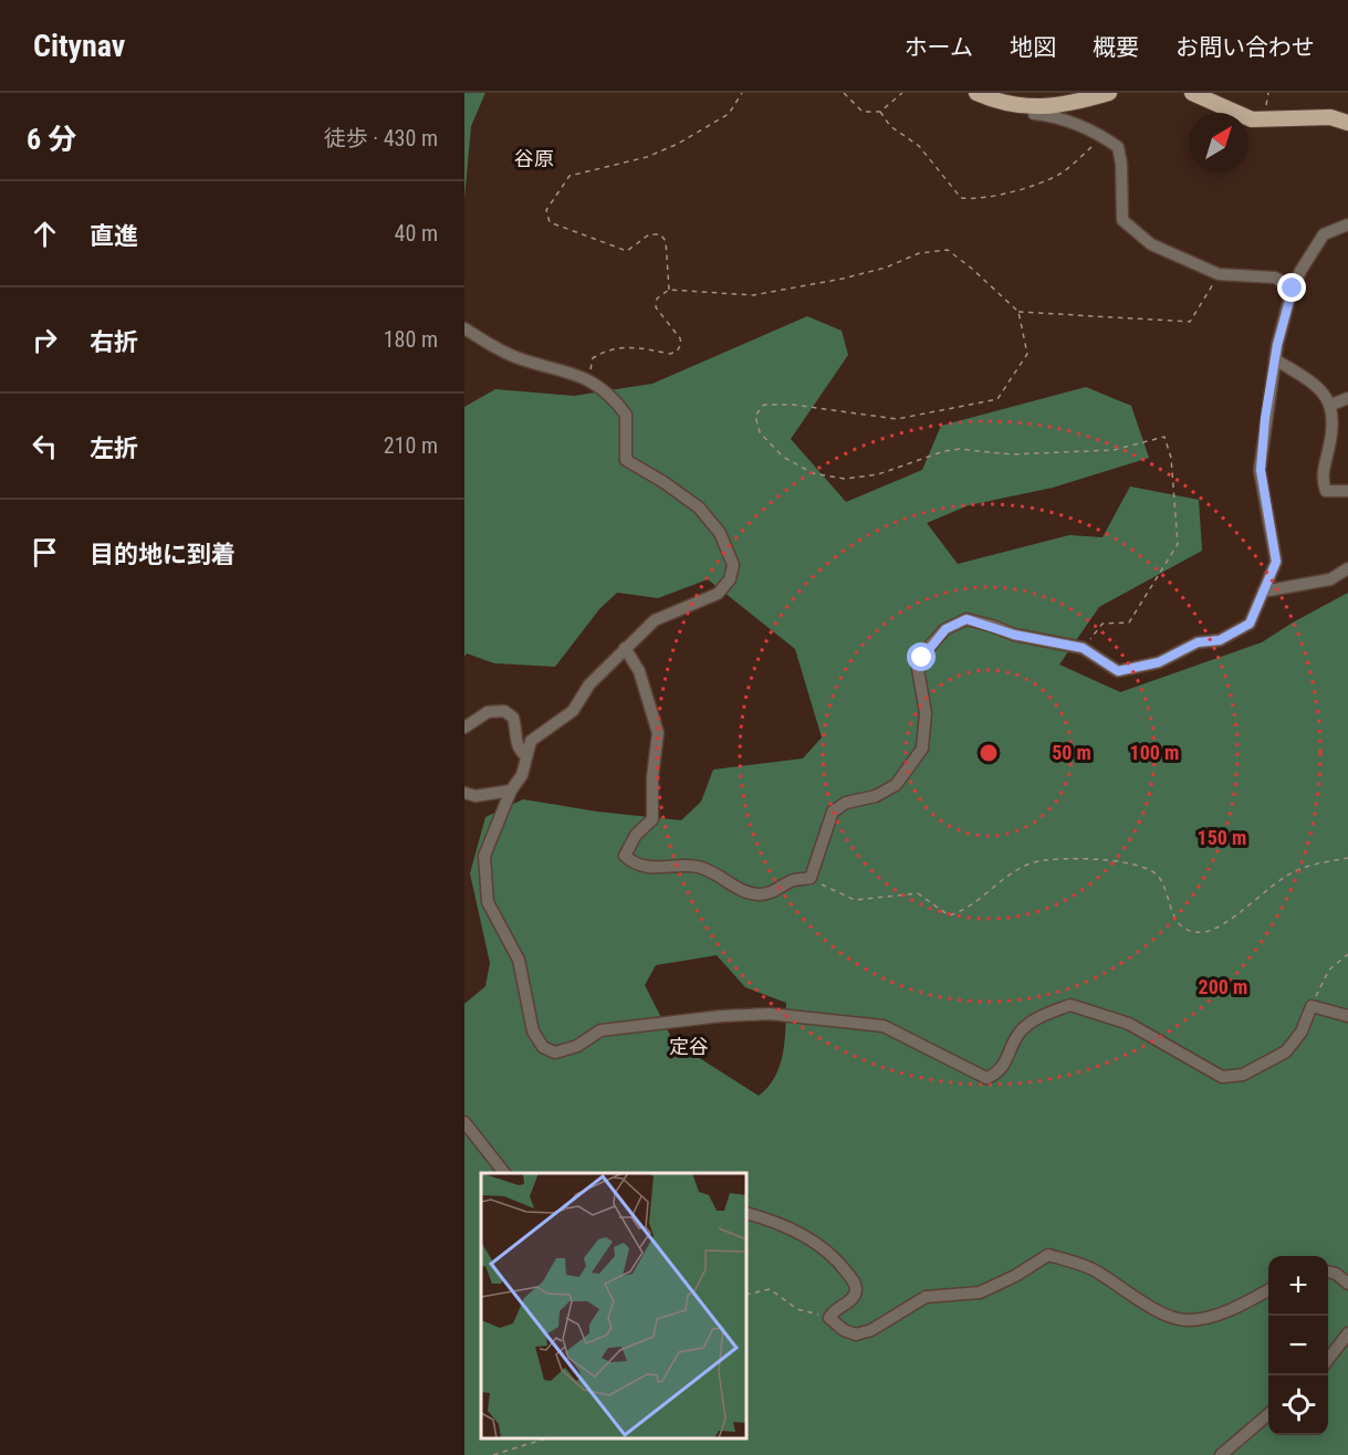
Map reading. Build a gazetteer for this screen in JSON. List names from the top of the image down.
{
  "districts": ["谷原", "定谷"],
  "north": "top right",
  "page": {
    "header": "Citynav",
    "nav": [
      "ホーム",
      "地図",
      "概要",
      "お問い合わせ"
    ],
    "heading": ["6 分", "徒歩 · 430 m"],
    "list": [
      ["直進", "40 m"],
      ["右折", "180 m"],
      ["左折", "210 m"],
      "目的地に到着"
    ],
    "map_buttons": ["+", "−"]
  },
  "rings": [
    "50 m",
    "100 m",
    "150 m",
    "200 m"
  ]
}
